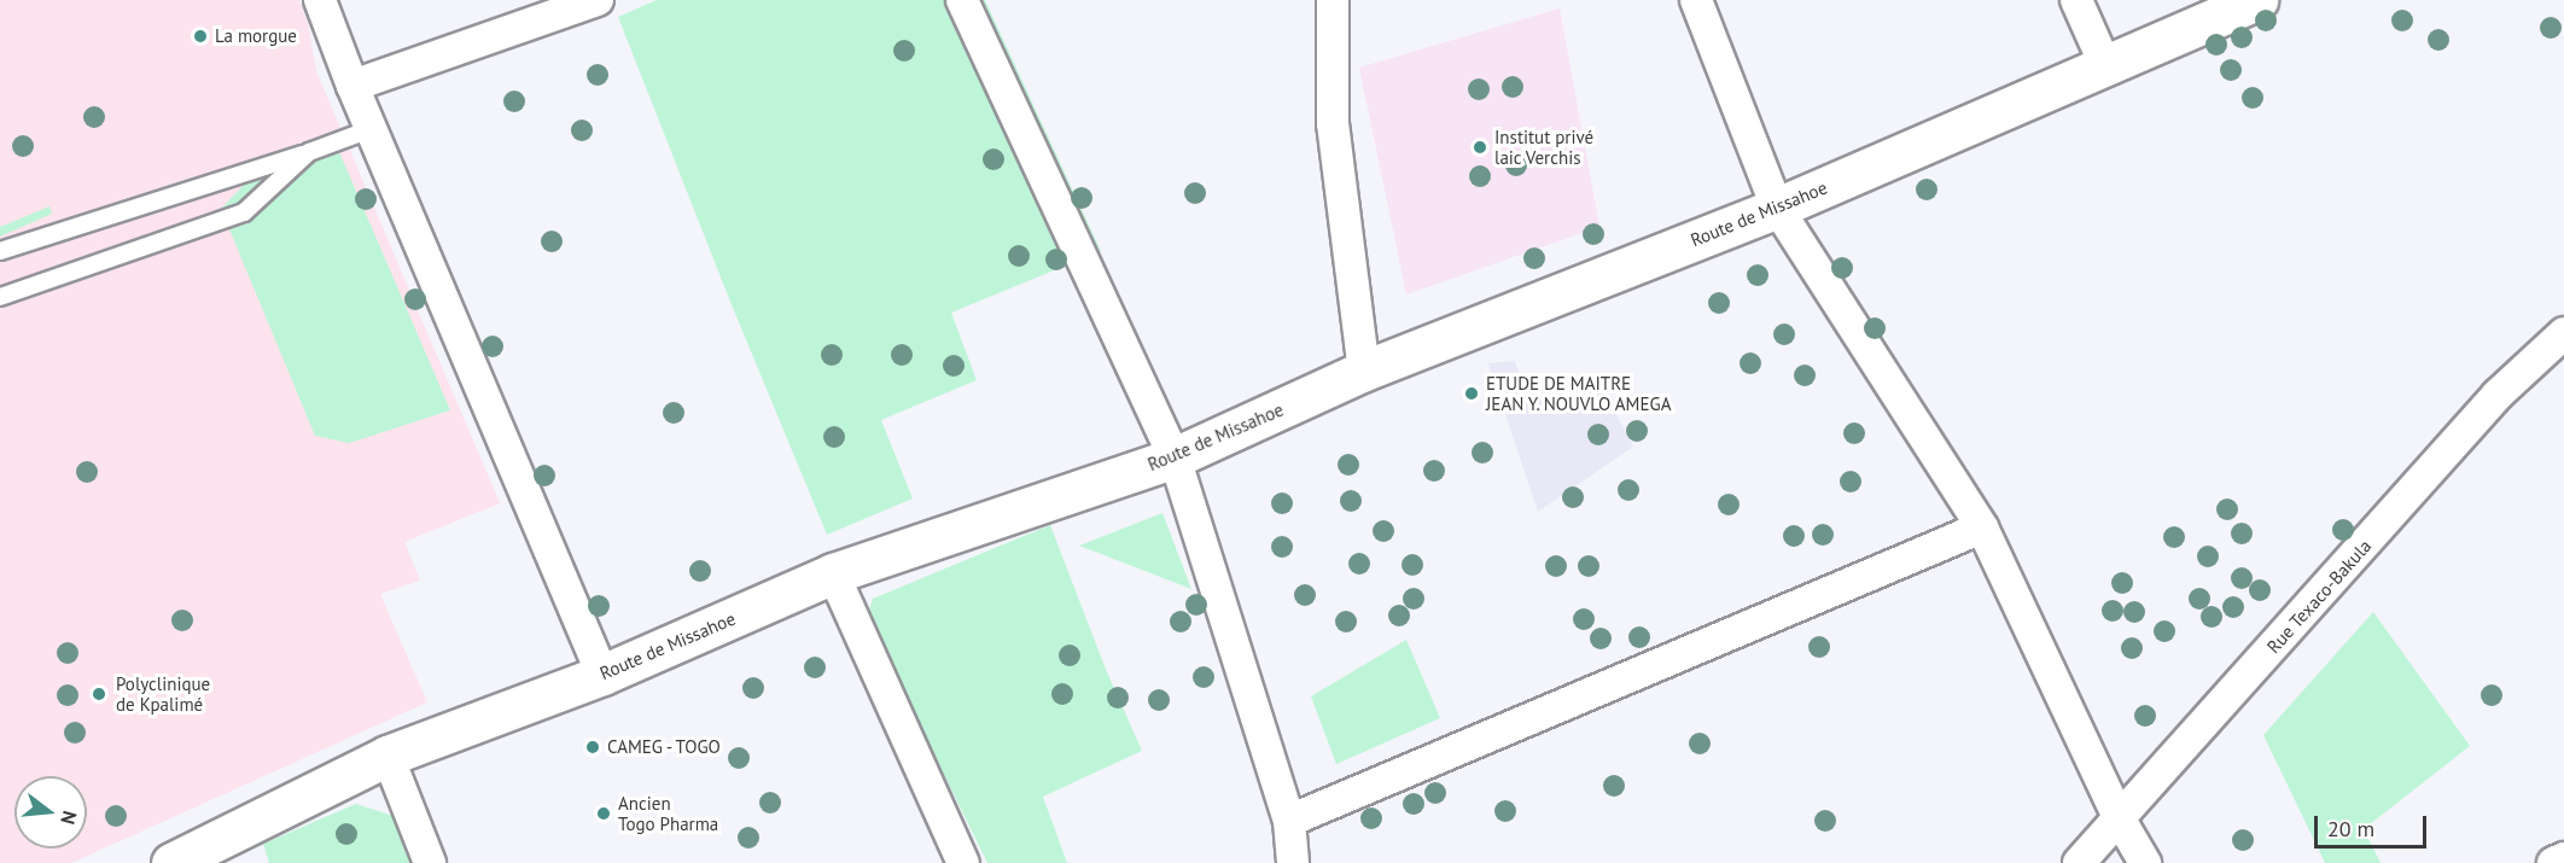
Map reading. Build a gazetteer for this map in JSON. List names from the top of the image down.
{
  "streets": {
    "main road": ["Route de Missahoe"],
    "street": ["Rue Texaco-Bakula"]
  },
  "places": [
    "La morgue",
    "Institut privé laic Verchis",
    "ETUDE DE MAITRE JEAN Y. NOUVLO AMEGA",
    "Polyclinique de Kpalimé",
    "CAMEG - TOGO",
    "Ancien Togo Pharma"
  ],
  "scale_bar": "20 m",
  "north": "right"
}
